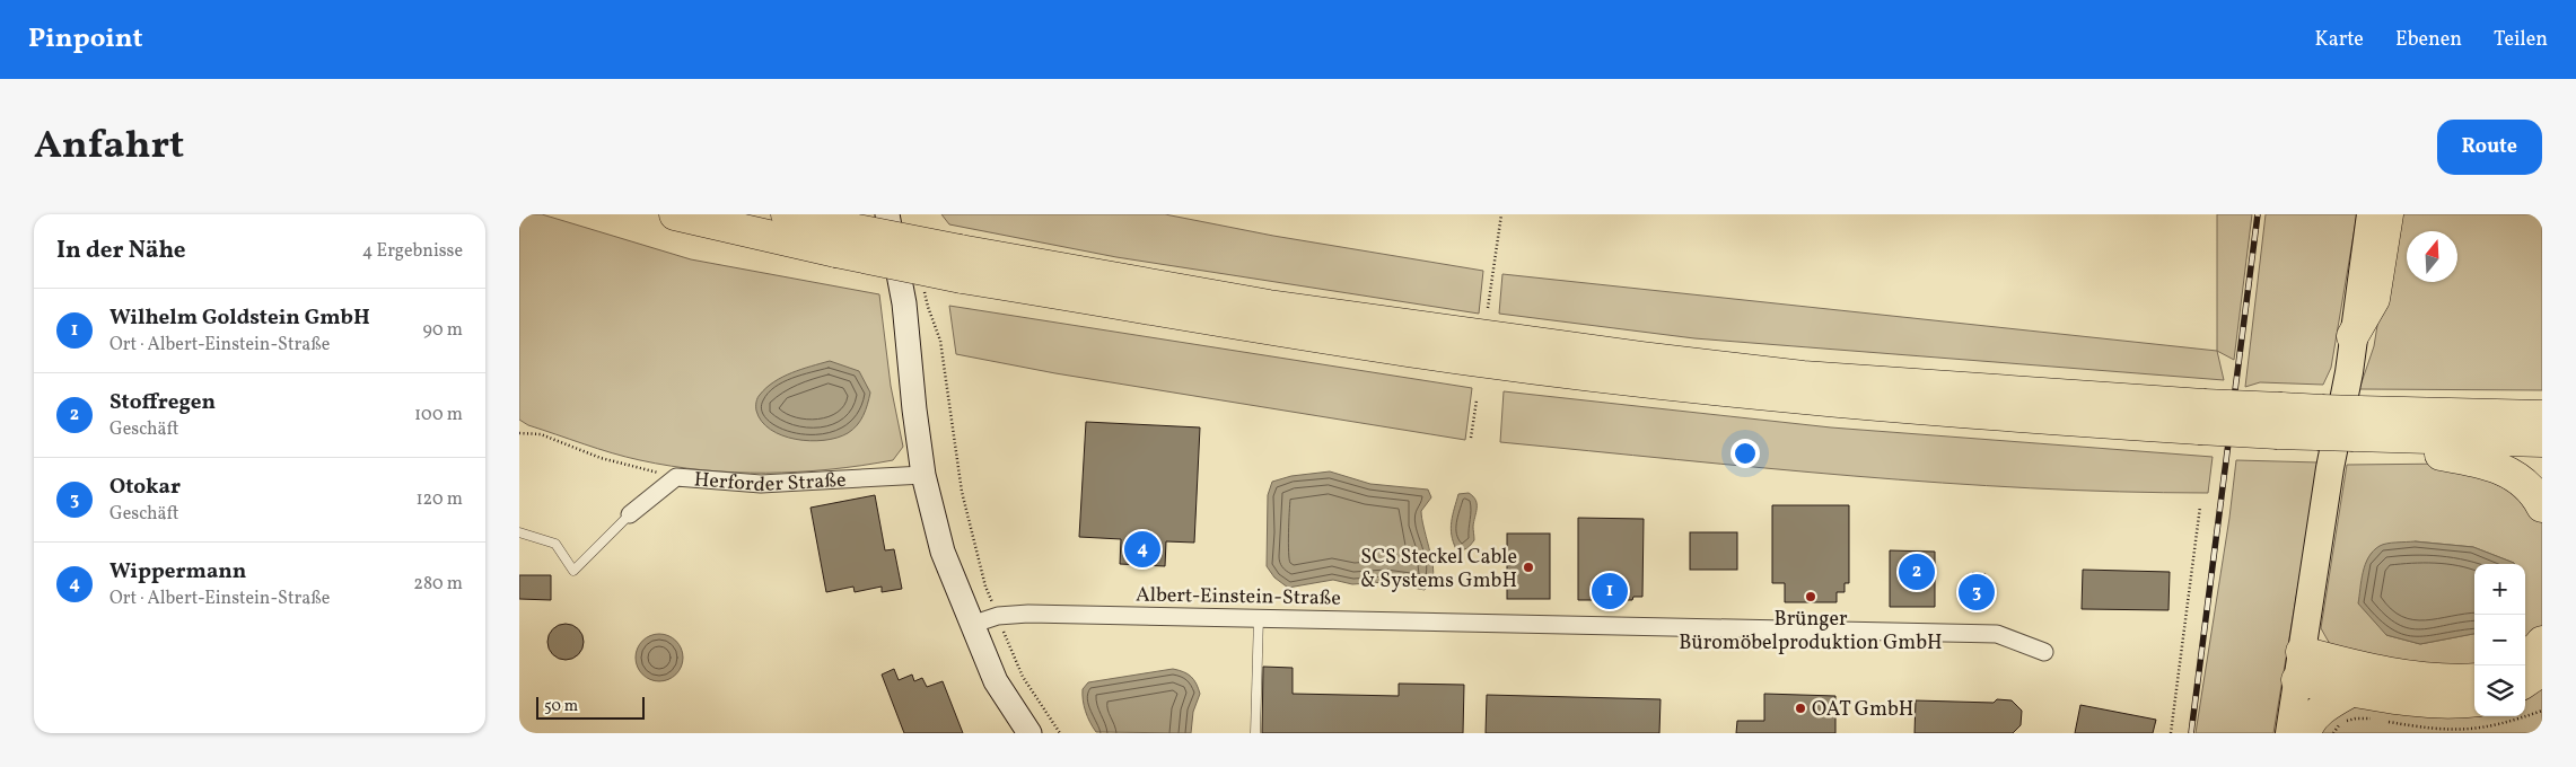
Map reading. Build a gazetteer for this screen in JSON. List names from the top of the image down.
{
  "streets": {
    "street": ["Herforder Straße", "Albert-Einstein-Straße"]
  },
  "places": ["SCS Steckel Cable & Systems GmbH", "Brünger Büromöbelproduktion GmbH", "OAT GmbH"],
  "scale_bar": "50 m",
  "north": "top",
  "page": {
    "header": "Pinpoint",
    "nav": ["Karte", "Ebenen", "Teilen"],
    "title": "Anfahrt",
    "buttons": "Route",
    "heading": ["In der Nähe", "4 Ergebnisse"],
    "list": [
      {
        "mark": "1",
        "name": "Wilhelm Goldstein GmbH",
        "note": "Ort · Albert-Einstein-Straße",
        "value": "90 m"
      },
      {
        "mark": "2",
        "name": "Stoffregen",
        "note": "Geschäft",
        "value": "100 m"
      },
      {
        "mark": "3",
        "name": "Otokar",
        "note": "Geschäft",
        "value": "120 m"
      },
      {
        "mark": "4",
        "name": "Wippermann",
        "note": "Ort · Albert-Einstein-Straße",
        "value": "280 m"
      }
    ],
    "pins": [
      "4",
      "2",
      "1",
      "3"
    ],
    "map_buttons": ["+", "−"],
    "scale": "50 m"
  }
}
